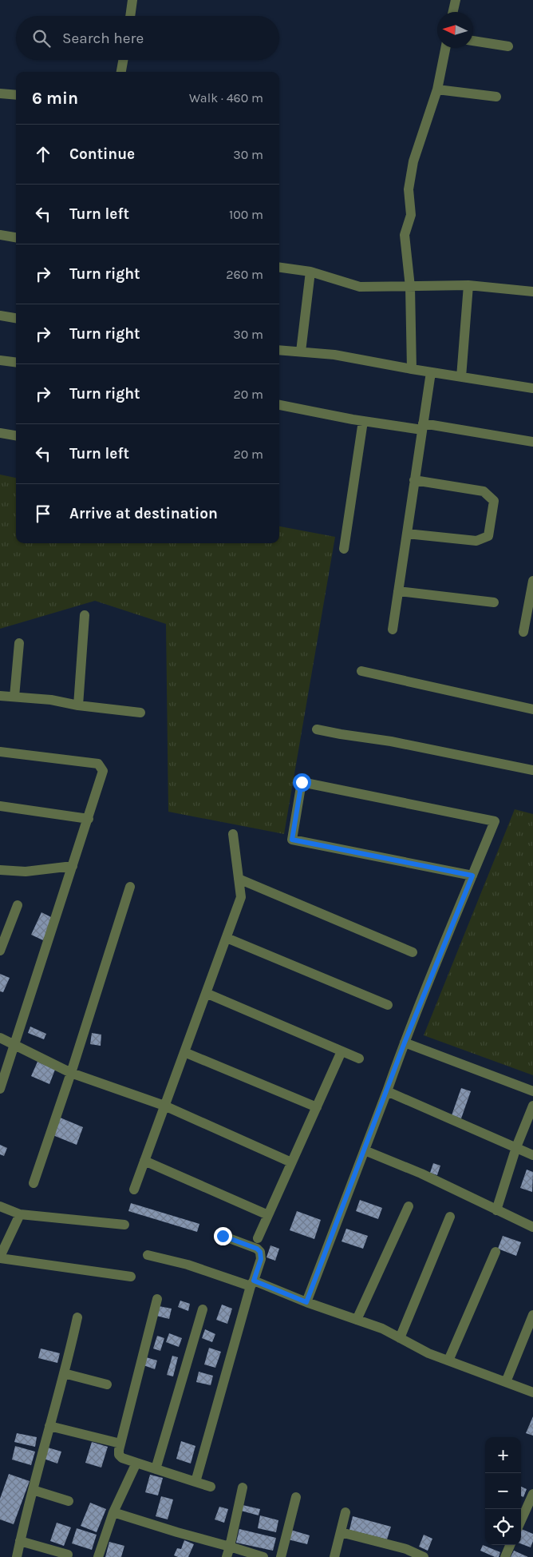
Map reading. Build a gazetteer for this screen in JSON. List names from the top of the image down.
{
  "north": "left",
  "page": {
    "search": "Search here",
    "heading": ["6 min", "Walk · 460 m"],
    "list": [
      ["Continue", "30 m"],
      ["Turn left", "100 m"],
      ["Turn right", "260 m"],
      ["Turn right", "30 m"],
      ["Turn right", "20 m"],
      ["Turn left", "20 m"],
      "Arrive at destination"
    ],
    "map_buttons": ["+", "−"]
  }
}
